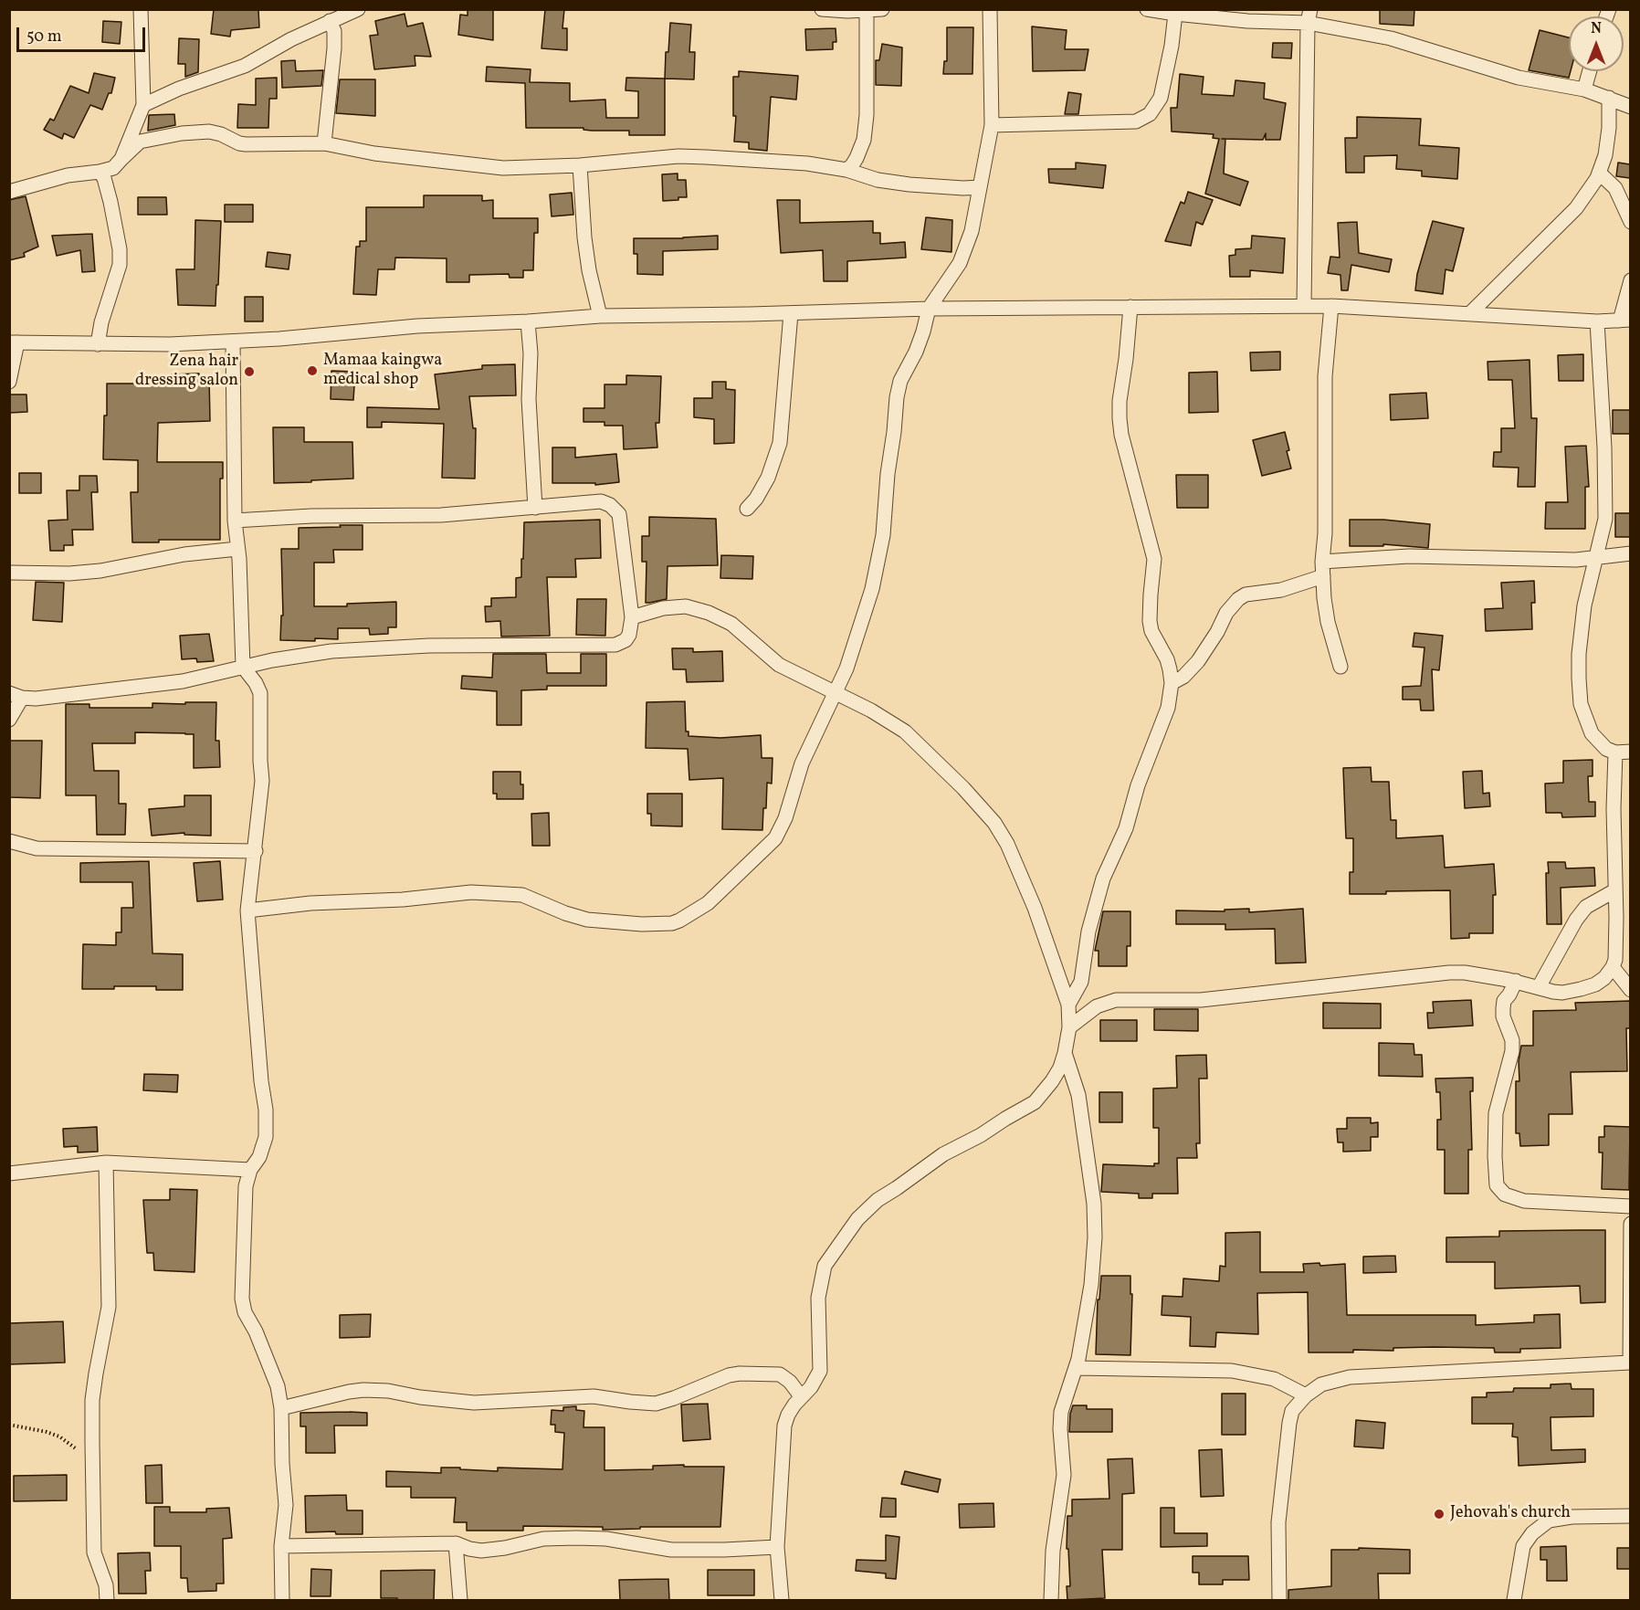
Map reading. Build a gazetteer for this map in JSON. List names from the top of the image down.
{
  "places": ["Mamaa kaingwa medical shop", "Zena hair dressing salon", "Jehovah's church"],
  "scale_bar": "50 m",
  "north": "top"
}
